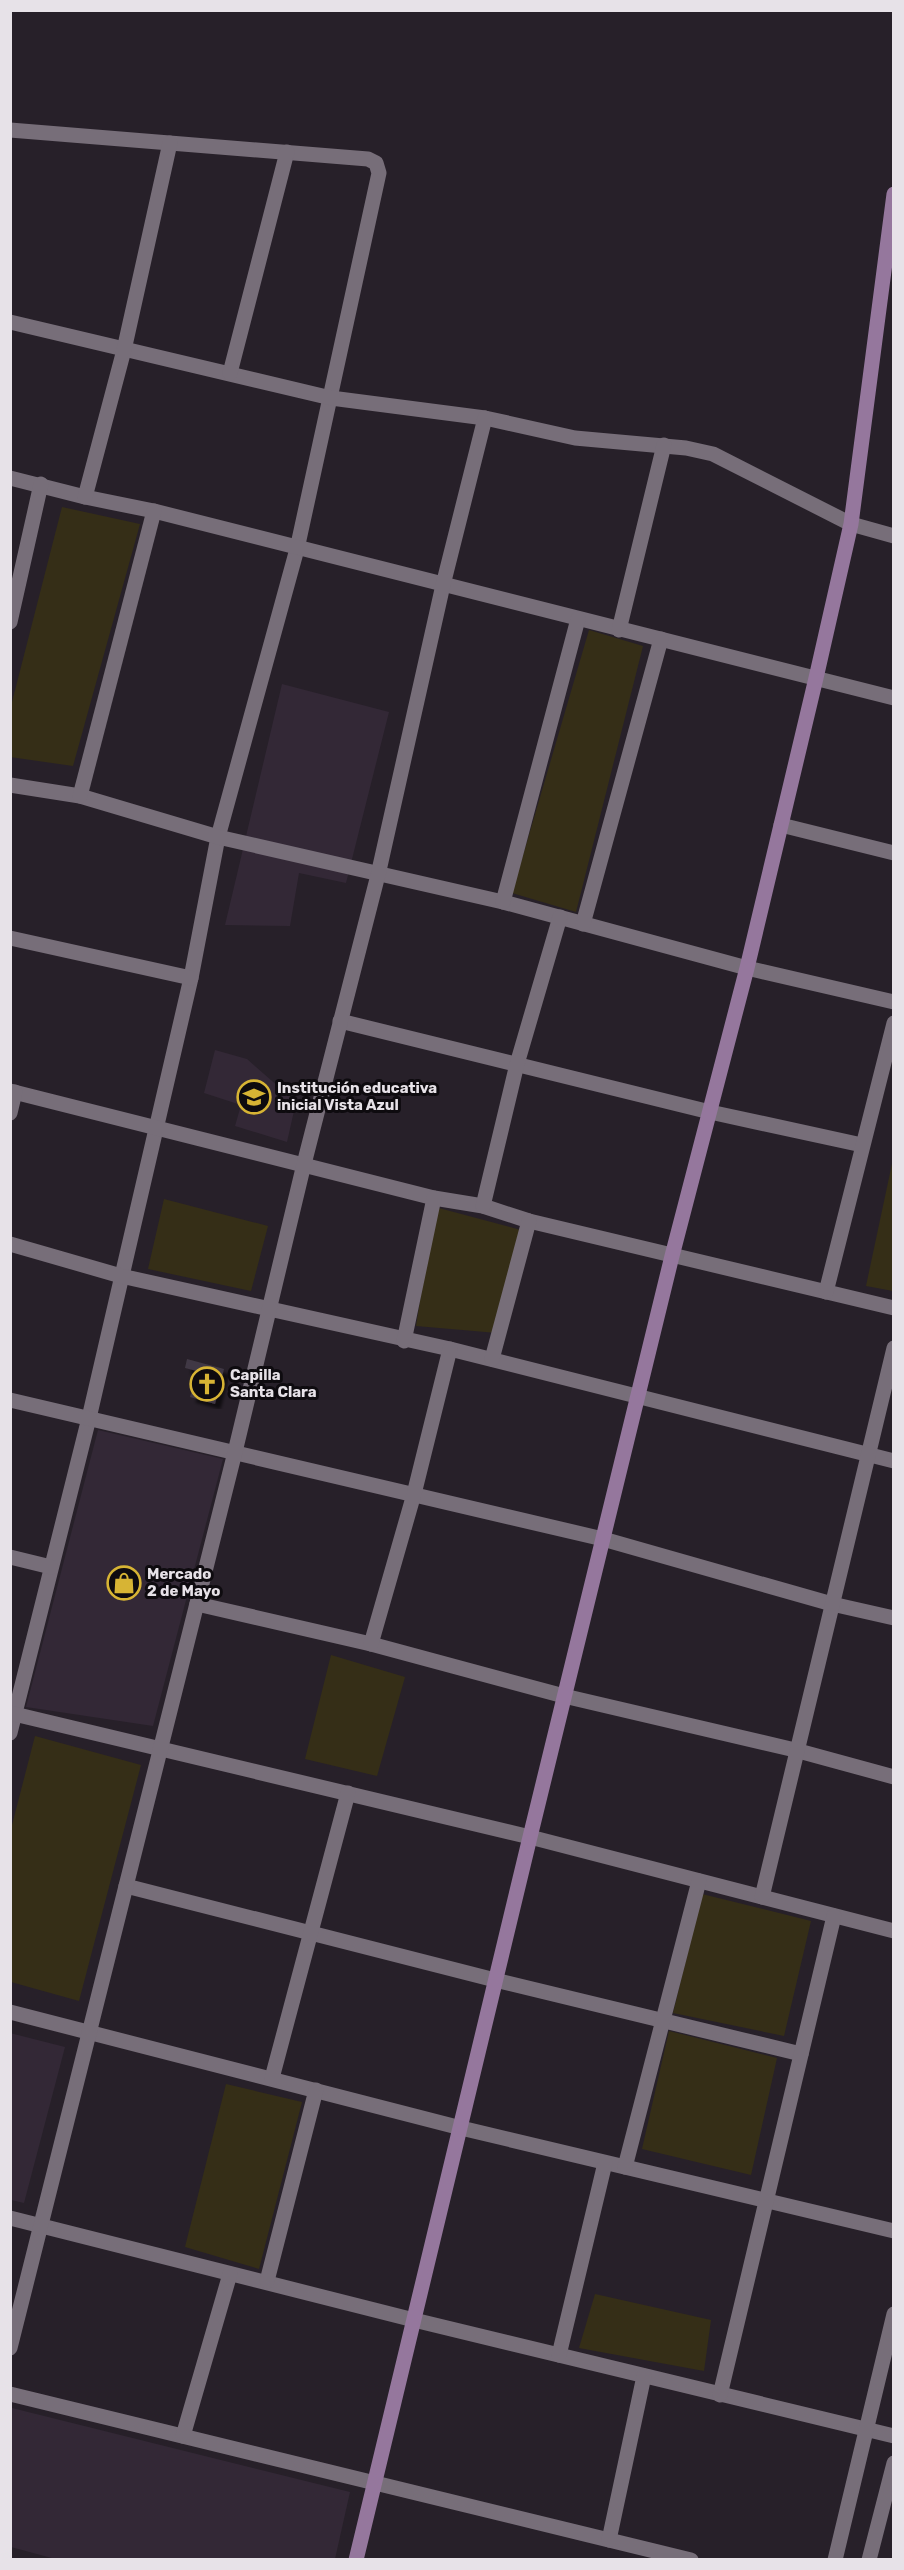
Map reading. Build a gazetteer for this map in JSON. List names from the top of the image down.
{
  "places": {
    "school or university": ["Institución educativa inicial Vista Azul"],
    "church": ["Capilla Santa Clara"],
    "shop": ["Mercado 2 de Mayo"]
  }
}
